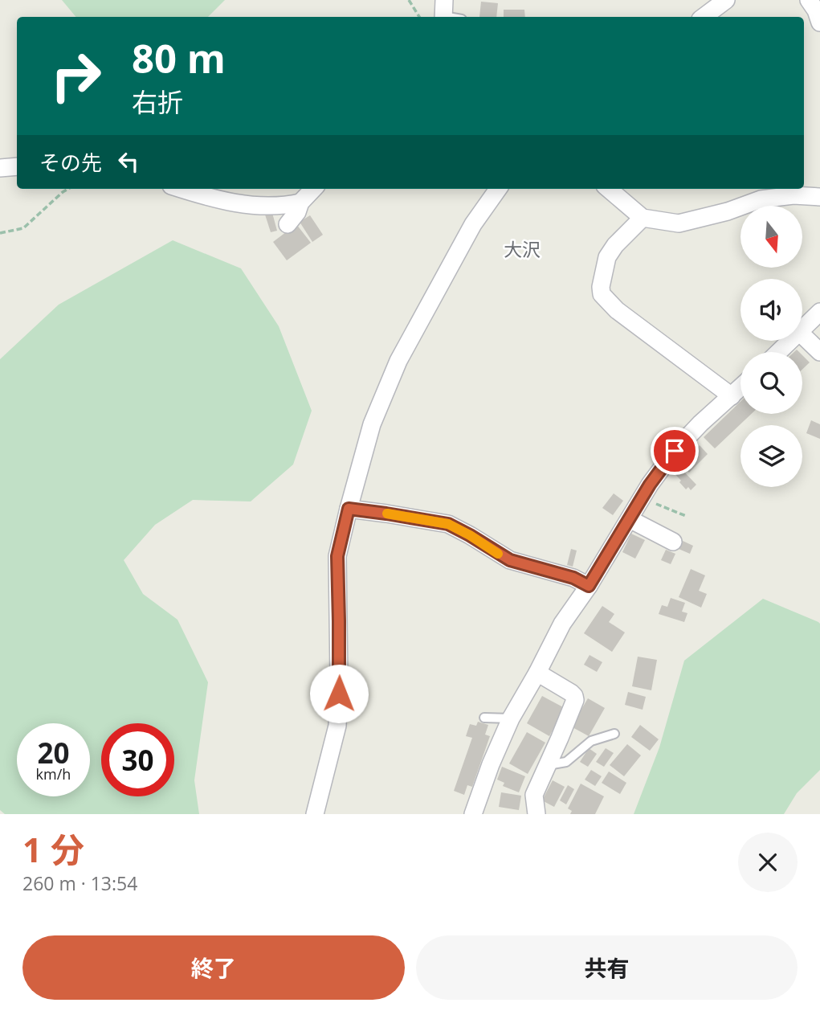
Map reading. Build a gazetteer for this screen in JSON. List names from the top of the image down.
{
  "districts": ["大沢"],
  "north": "bottom",
  "page": {
    "turn": ["80 m", "右折"],
    "then": "その先",
    "speed": "20 km/h",
    "limit": "30",
    "heading": ["1 分", "260 m · 13:54"],
    "buttons": ["終了", "共有"]
  }
}
